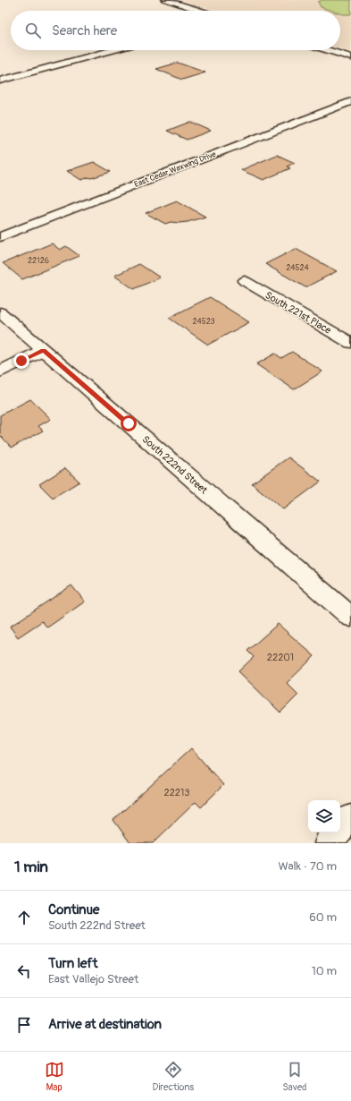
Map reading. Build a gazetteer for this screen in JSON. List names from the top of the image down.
{
  "streets": {
    "street": ["East Cedar Waxwing Drive", "South 221st Place", "South 222nd Street"]
  },
  "house_numbers": [
    "22126",
    "24524",
    "24523",
    "22201",
    "22213"
  ],
  "page": {
    "search": "Search here",
    "heading": ["1 min", "Walk · 70 m"],
    "list": [
      ["Continue", "South 222nd Street", "60 m"],
      ["Turn left", "East Vallejo Street", "10 m"],
      "Arrive at destination"
    ],
    "nav": ["Map", "Directions", "Saved"]
  }
}
